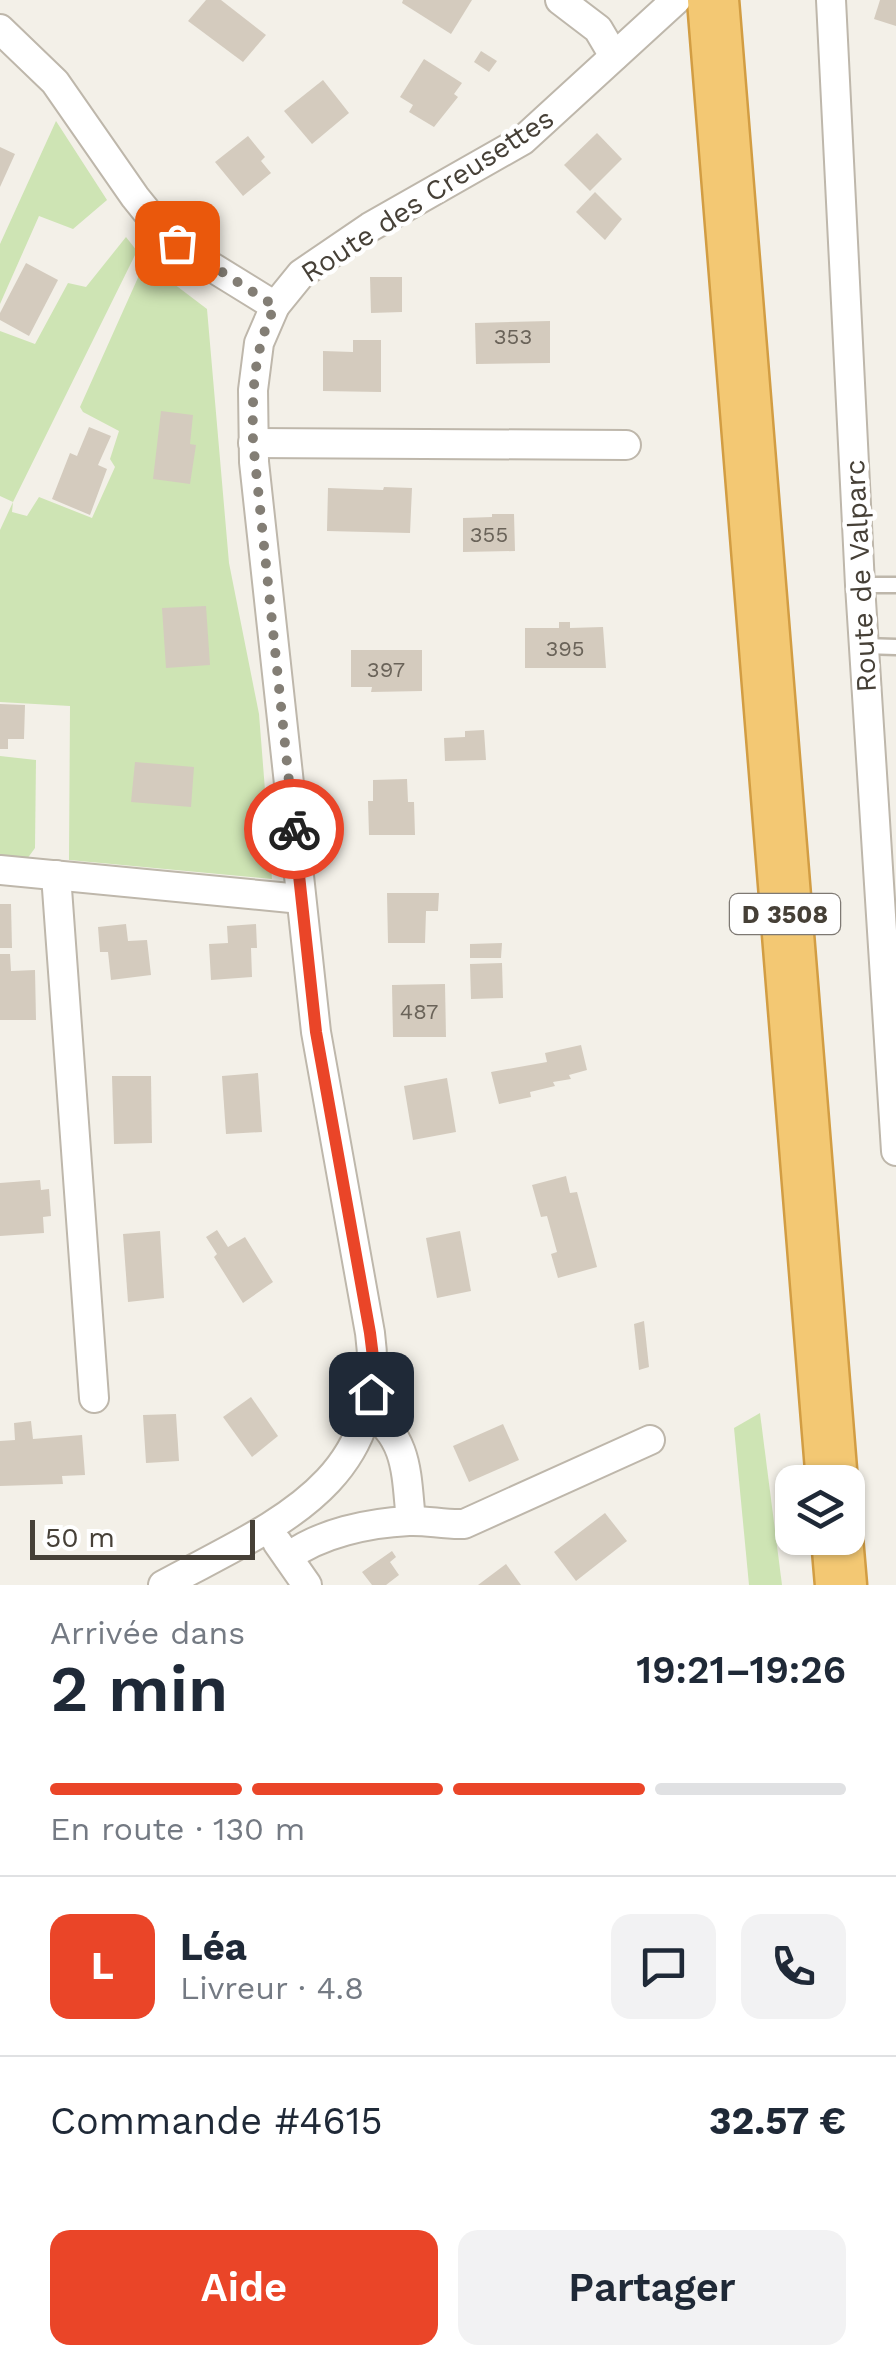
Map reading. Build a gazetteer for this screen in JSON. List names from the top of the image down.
{
  "streets": {
    "highway": ["D 3508"],
    "street": ["Route des Creusettes", "Route de Valparc"]
  },
  "house_numbers": [
    "353",
    "355",
    "395",
    "397",
    "487"
  ],
  "scale_bar": "50 m",
  "page": {
    "scale": "50 m",
    "heading": ["2 min", "Arrivée dans", "19:21–19:26"],
    "panel": [
      "Léa",
      "Livreur · 4.8",
      "Commande #4615",
      "32.57 €"
    ],
    "bar": "En route · 130 m",
    "round": "L",
    "buttons": ["Aide", "Partager"]
  }
}
